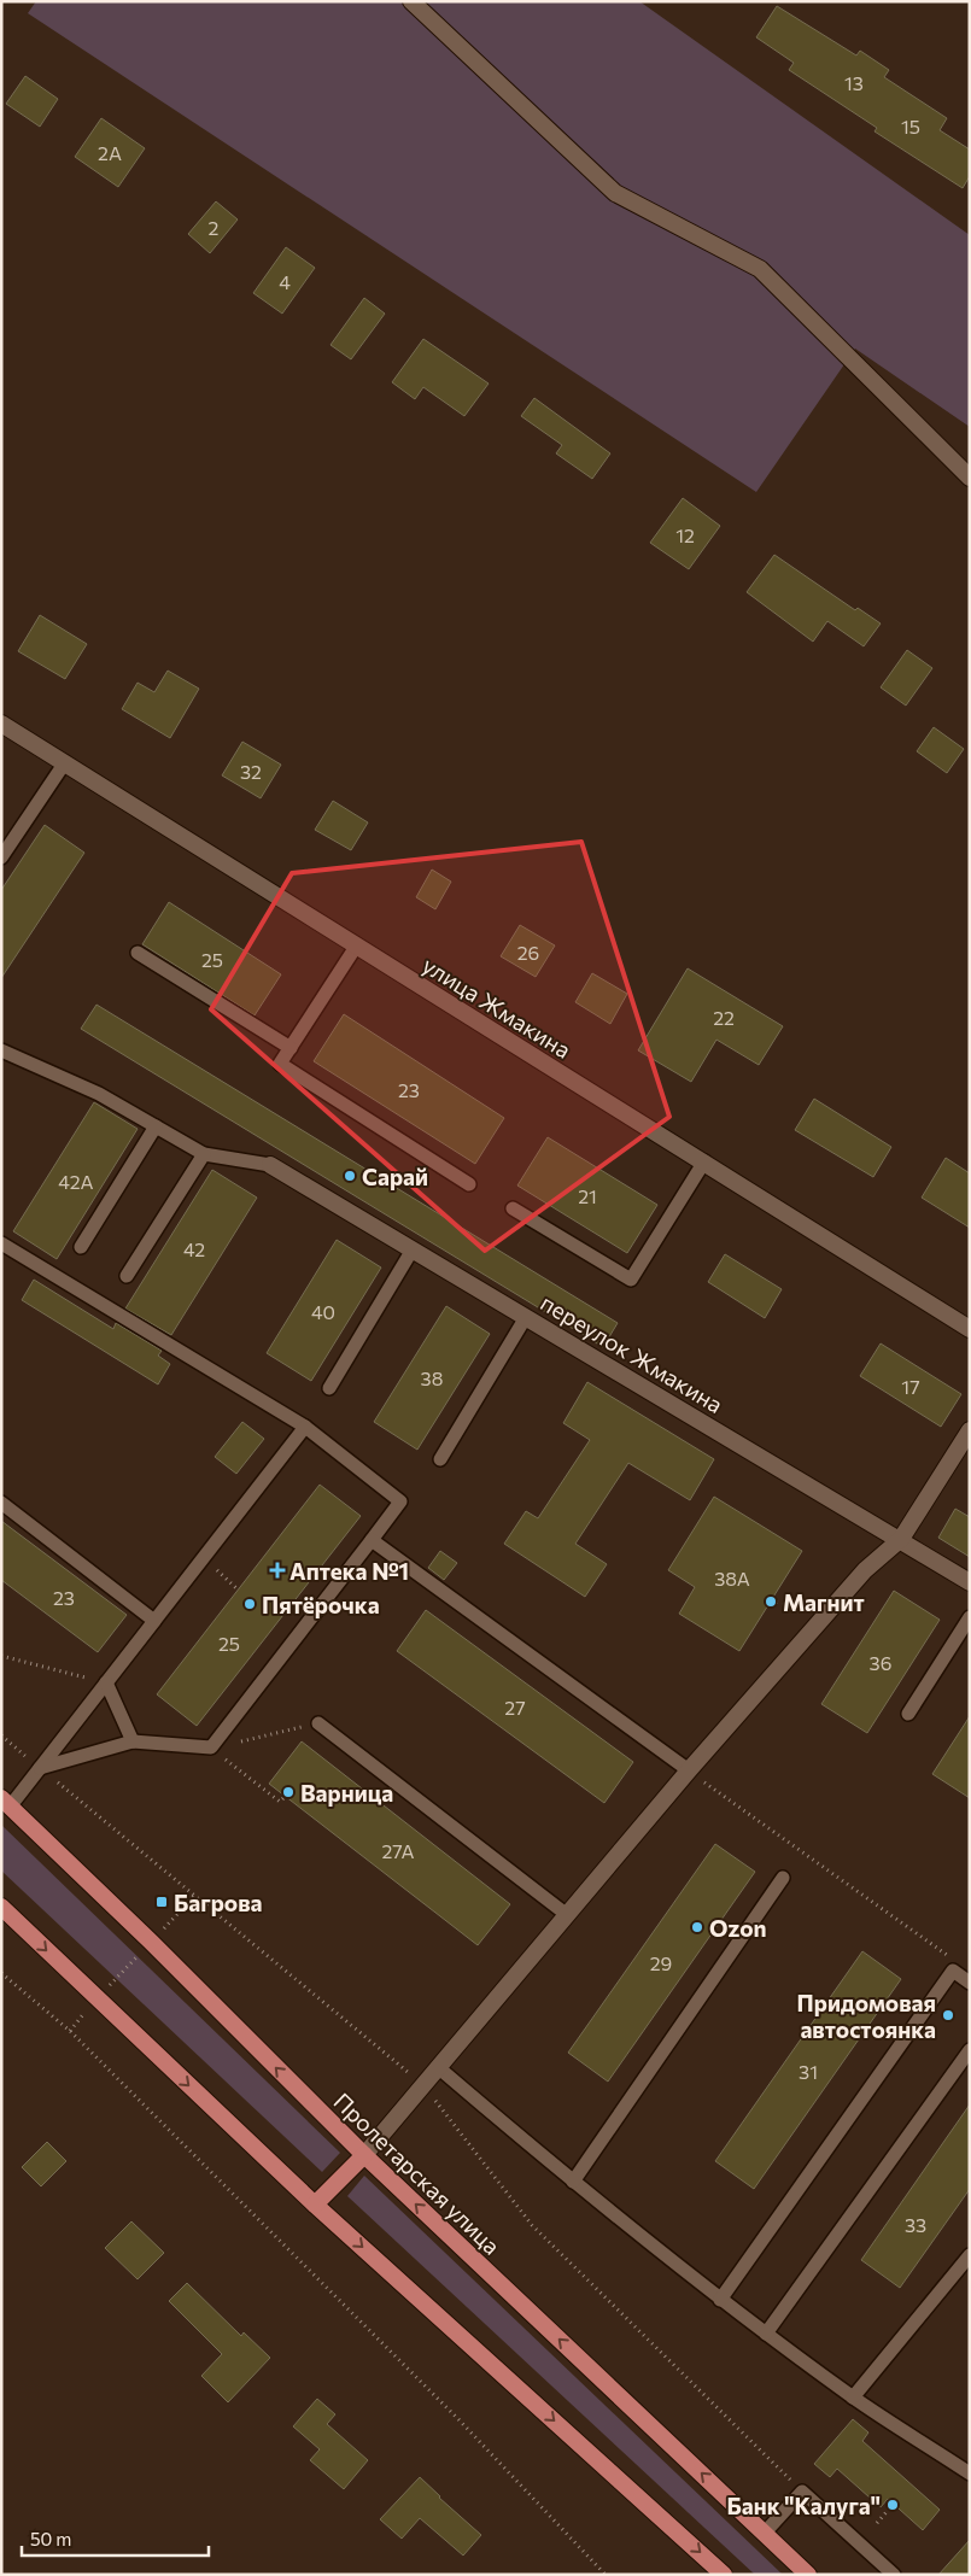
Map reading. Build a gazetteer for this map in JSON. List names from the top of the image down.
{
  "streets": {
    "main road": ["Пролетарская улица"],
    "street": ["улица Жмакина", "переулок Жмакина"]
  },
  "places": {
    "other": [
      "Сарай",
      "Магнит",
      "Пятёрочка",
      "Варница",
      "Ozon",
      "Придомовая автостоянка",
      "Банк \"Калуга\""
    ],
    "health": ["Аптека №1"],
    "transit": ["Багрова"]
  },
  "house_numbers": [
    "13",
    "15",
    "2А",
    "2",
    "4",
    "12",
    "32",
    "26",
    "25",
    "22",
    "23",
    "42А",
    "21",
    "42",
    "40",
    "38",
    "17",
    "38А",
    "23",
    "25",
    "36",
    "27",
    "27А",
    "29",
    "31",
    "33"
  ],
  "scale_bar": "50 m"
}
